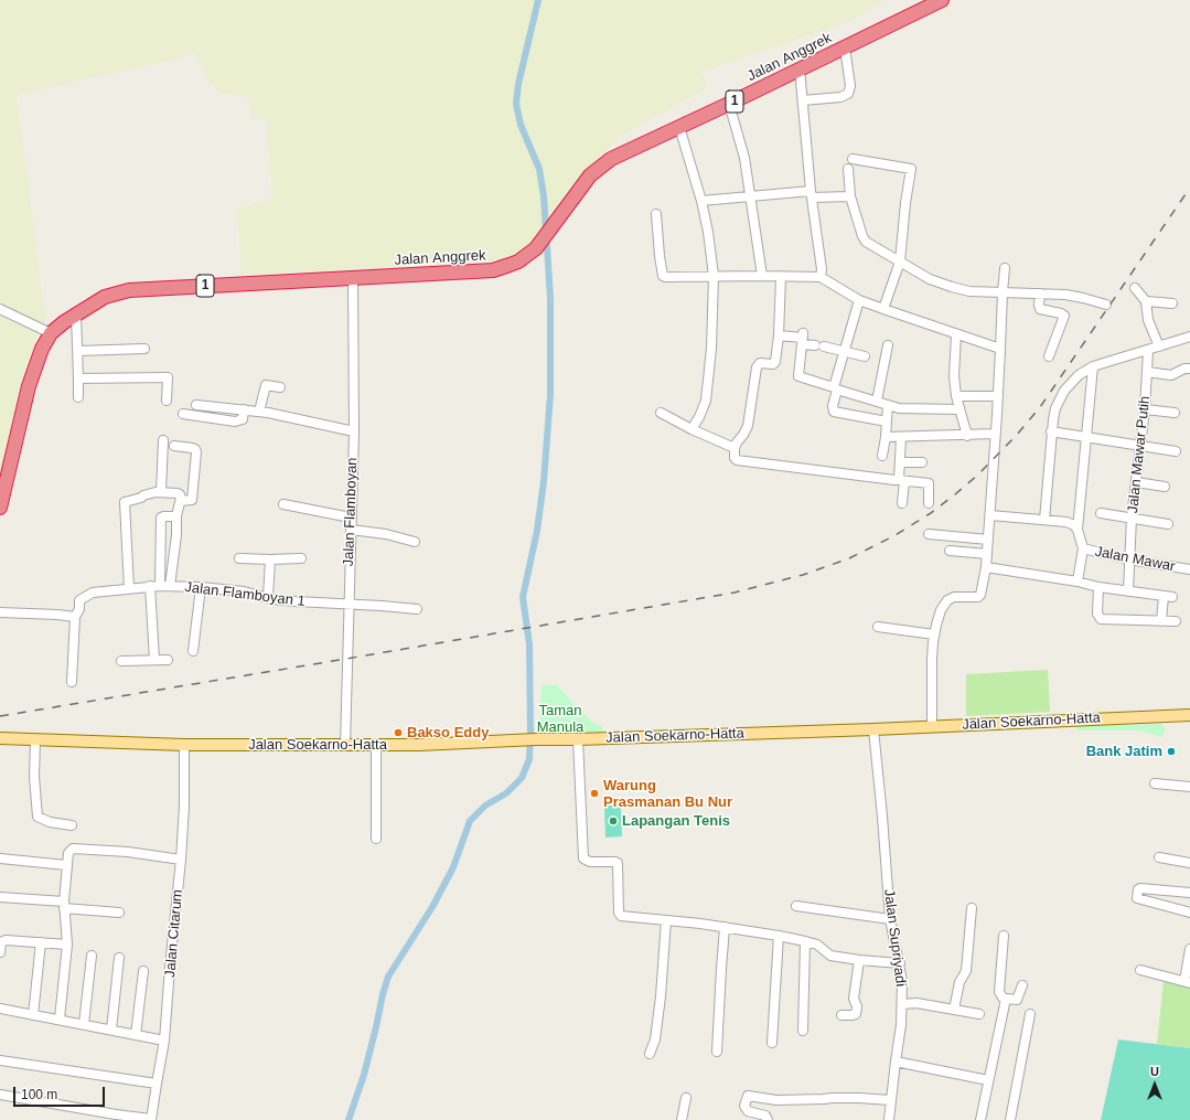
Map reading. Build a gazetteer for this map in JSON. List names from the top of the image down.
{
  "streets": {
    "highway": ["Jalan Anggrek", "1"],
    "main road": ["Jalan Soekarno-Hatta"],
    "street": [
      "Jalan Mawar Putih",
      "Jalan Flamboyan",
      "Jalan Mawar",
      "Jalan Flamboyan 1",
      "Jalan Citarum",
      "Jalan Supriyadi"
    ]
  },
  "crossings": [
    ["Jalan Anggrek", "Jalan Flamboyan"],
    ["Jalan Mawar Putih", "Jalan Mawar"],
    ["Jalan Flamboyan", "Jalan Flamboyan 1"],
    ["Jalan Flamboyan", "Jalan Soekarno-Hatta"],
    ["Jalan Soekarno-Hatta", "Jalan Citarum"],
    ["Jalan Soekarno-Hatta", "Jalan Supriyadi"]
  ],
  "parks": ["Taman Manula"],
  "places": [
    "Bakso Eddy",
    "Bank Jatim",
    "Warung Prasmanan Bu Nur",
    "Lapangan Tenis"
  ],
  "scale_bar": "100 m",
  "north": "top"
}
